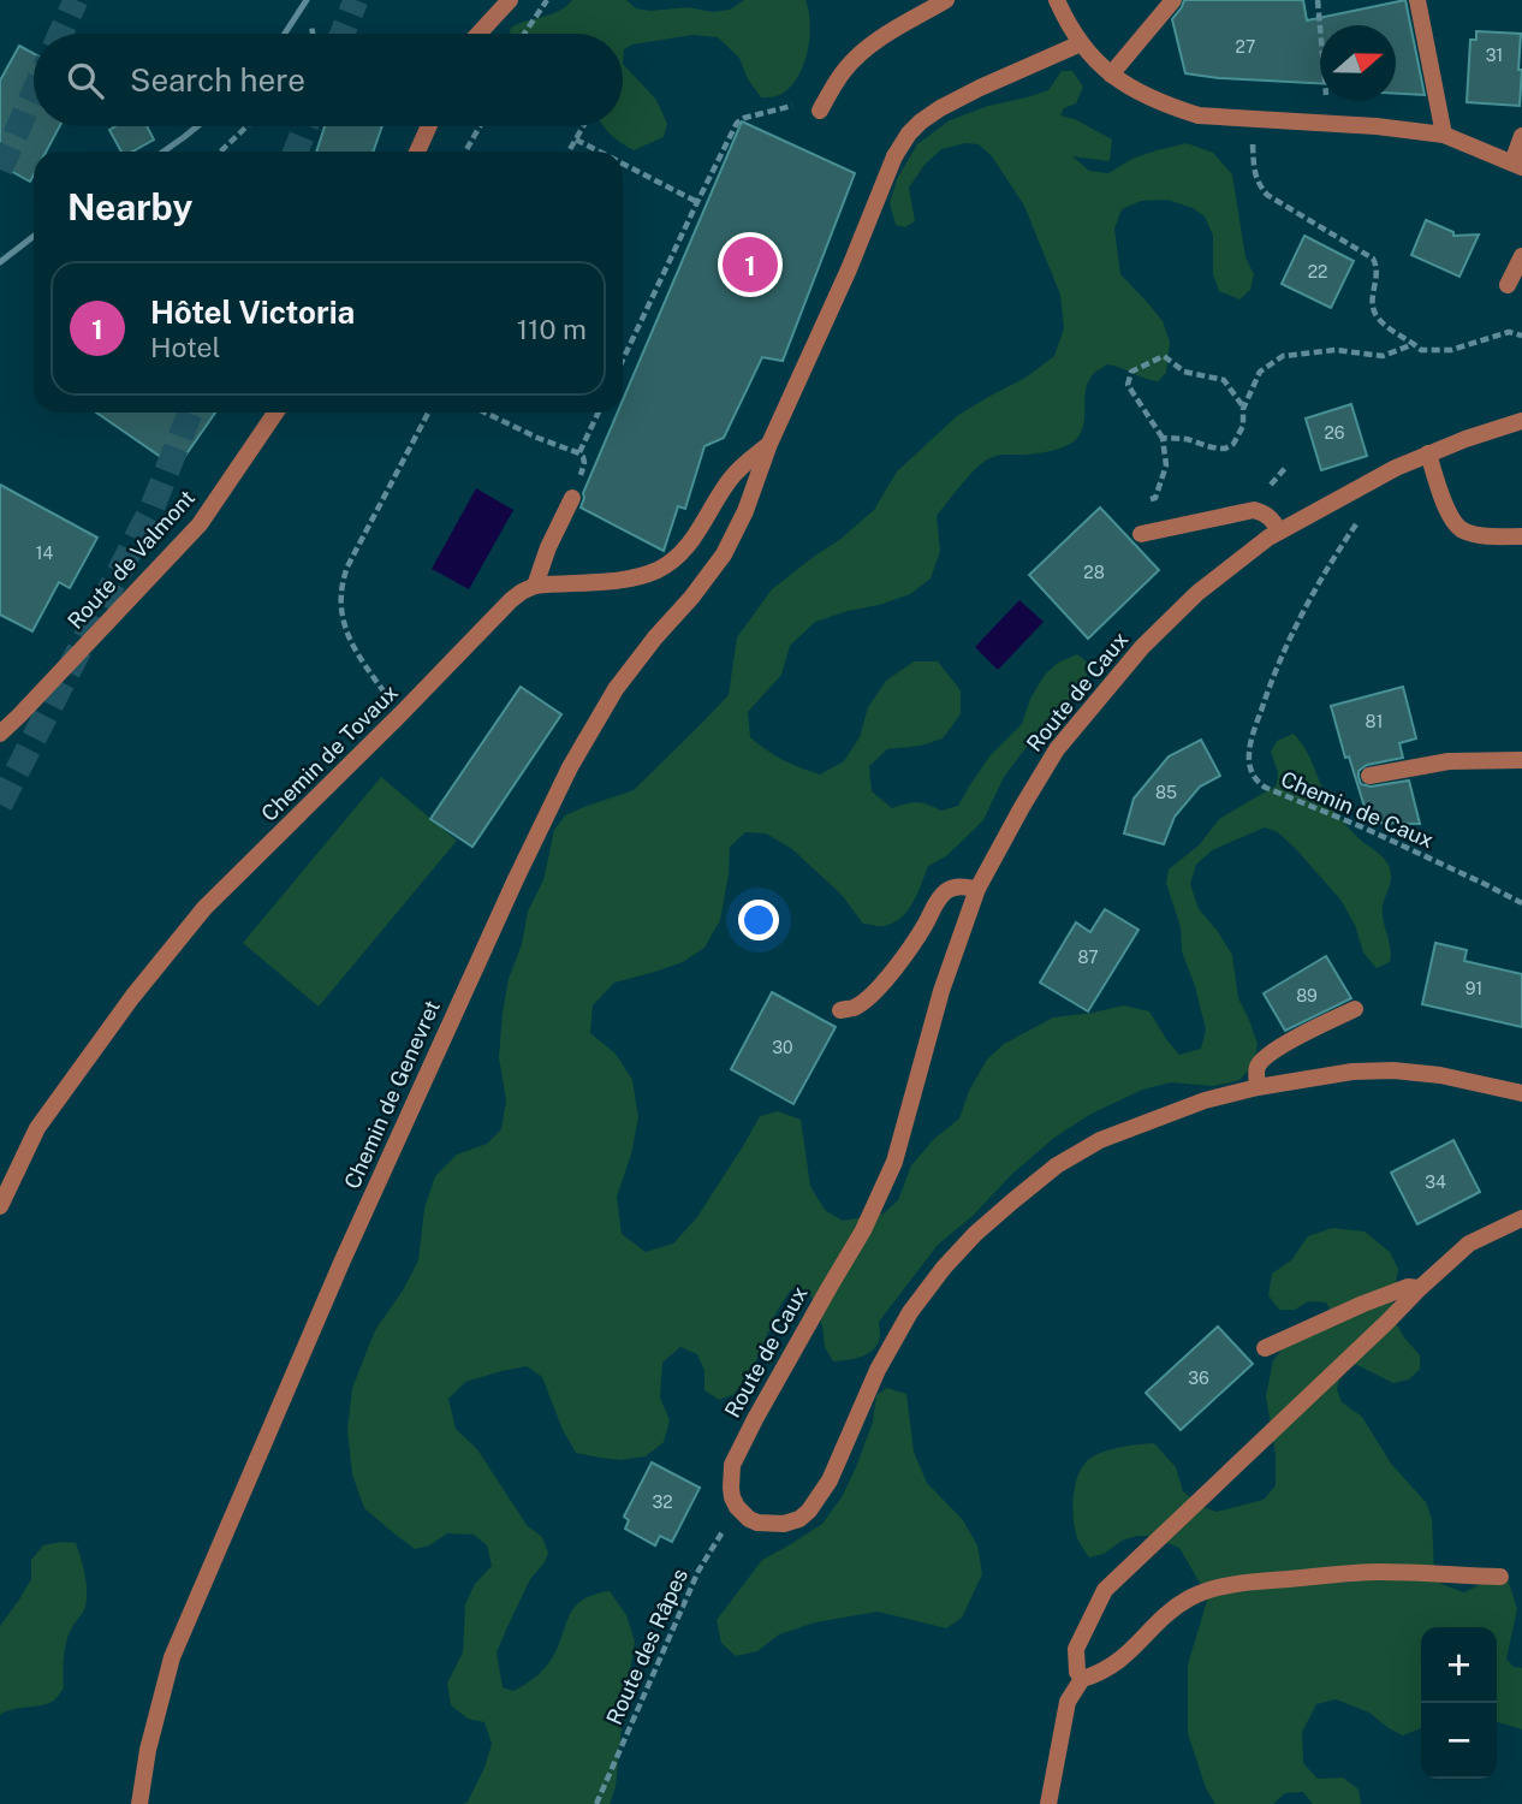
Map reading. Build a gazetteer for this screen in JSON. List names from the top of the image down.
{
  "streets": {
    "street": [
      "Route de Valmont",
      "Route de Caux",
      "Chemin de Tovaux",
      "Chemin de Genevret"
    ],
    "path": ["Chemin de Caux", "Route des Râpes"]
  },
  "crossings": [
    ["Route de Caux", "Chemin de Caux"],
    ["Route de Caux", "Route des Râpes"],
    ["Chemin de Tovaux", "Chemin de Genevret"]
  ],
  "house_numbers": [
    "27",
    "31",
    "22",
    "26",
    "14",
    "28",
    "81",
    "85",
    "87",
    "91",
    "89",
    "30",
    "34",
    "36",
    "32"
  ],
  "north": "right",
  "page": {
    "search": "Search here",
    "heading": "Nearby",
    "pins": "1",
    "list": [
      {
        "mark": "1",
        "name": "Hôtel Victoria",
        "note": "Hotel",
        "value": "110 m"
      }
    ],
    "map_buttons": ["+", "−"]
  }
}
